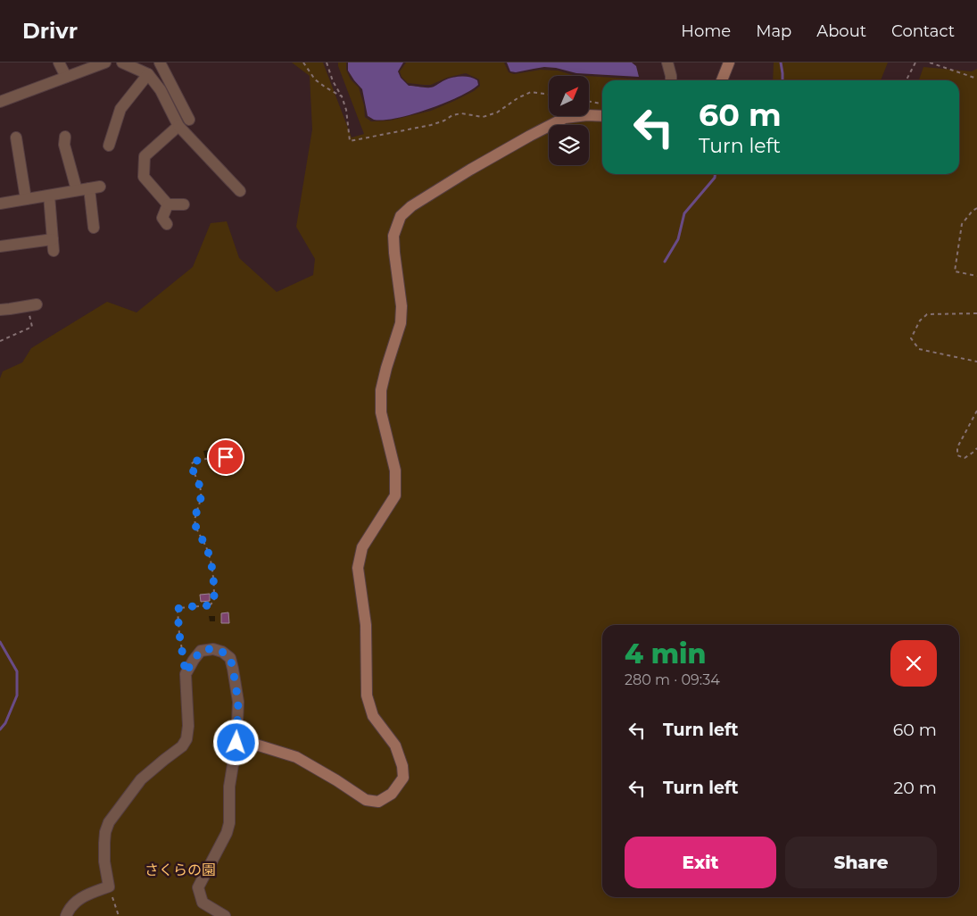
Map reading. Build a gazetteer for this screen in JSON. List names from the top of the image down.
{
  "parks": ["さくらの園"],
  "north": "top right",
  "page": {
    "header": "Drivr",
    "nav": [
      "Home",
      "Map",
      "About",
      "Contact"
    ],
    "turn": ["60 m", "Turn left"],
    "heading": ["4 min", "280 m · 09:34"],
    "list": [
      {
        "name": "Turn left",
        "value": "60 m"
      },
      {
        "name": "Turn left",
        "value": "20 m"
      }
    ],
    "buttons": ["Exit", "Share"]
  }
}
